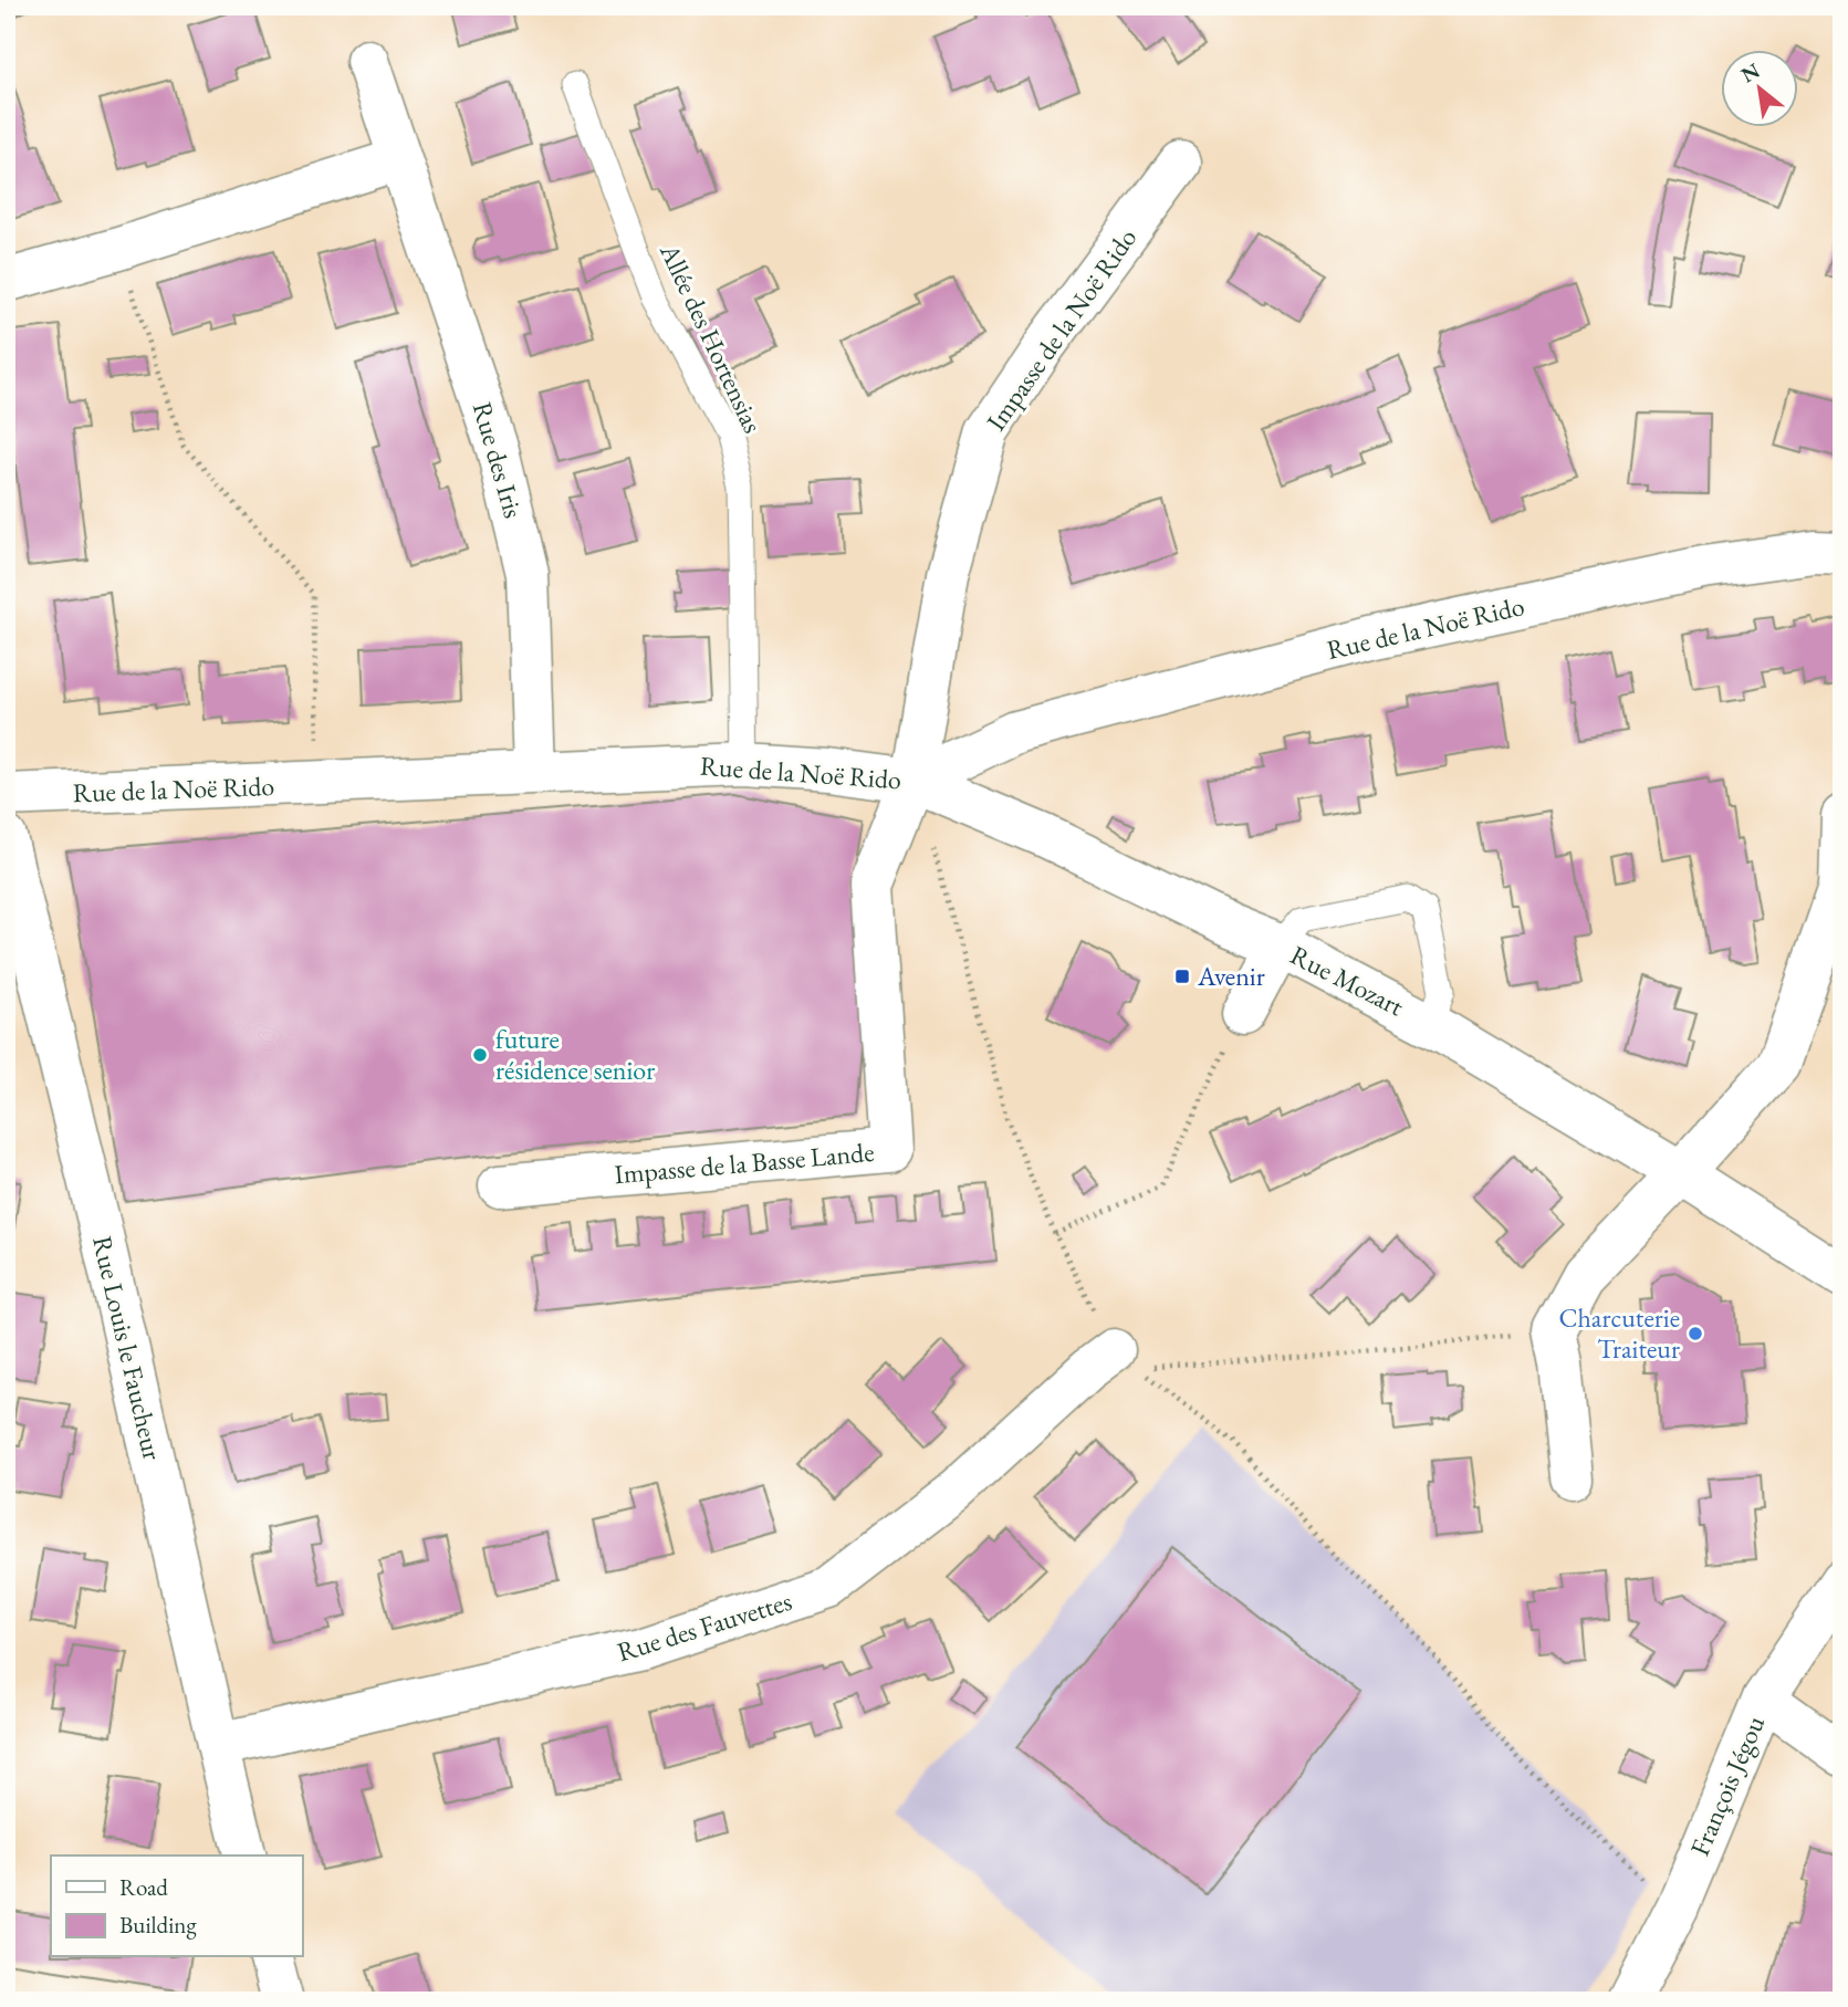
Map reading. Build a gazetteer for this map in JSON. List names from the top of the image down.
{
  "streets": {
    "street": [
      "Impasse de la Noë Rido",
      "Rue des Iris",
      "Rue de la Noë Rido",
      "Rue Mozart",
      "Impasse de la Basse Lande",
      "Rue Louis le Faucheur",
      "Rue des Fauvettes",
      "François Jégou"
    ],
    "lane": ["Allée des Hortensias"]
  },
  "crossings": [
    ["Impasse de la Noë Rido", "Rue de la Noë Rido"],
    ["Impasse de la Noë Rido", "Rue Mozart"],
    ["Impasse de la Noë Rido", "Impasse de la Basse Lande"],
    ["Allée des Hortensias", "Rue de la Noë Rido"],
    ["Rue des Iris", "Rue de la Noë Rido"],
    ["Rue de la Noë Rido", "Rue Mozart"],
    ["Rue de la Noë Rido", "Impasse de la Basse Lande"],
    ["Rue Mozart", "Impasse de la Basse Lande"],
    ["Rue Louis le Faucheur", "Rue des Fauvettes"]
  ],
  "places": {
    "transit": ["Avenir"],
    "other": ["future résidence senior", "Charcuterie Traiteur"]
  },
  "legend": ["Road", "Building"],
  "north": "top left"
}
